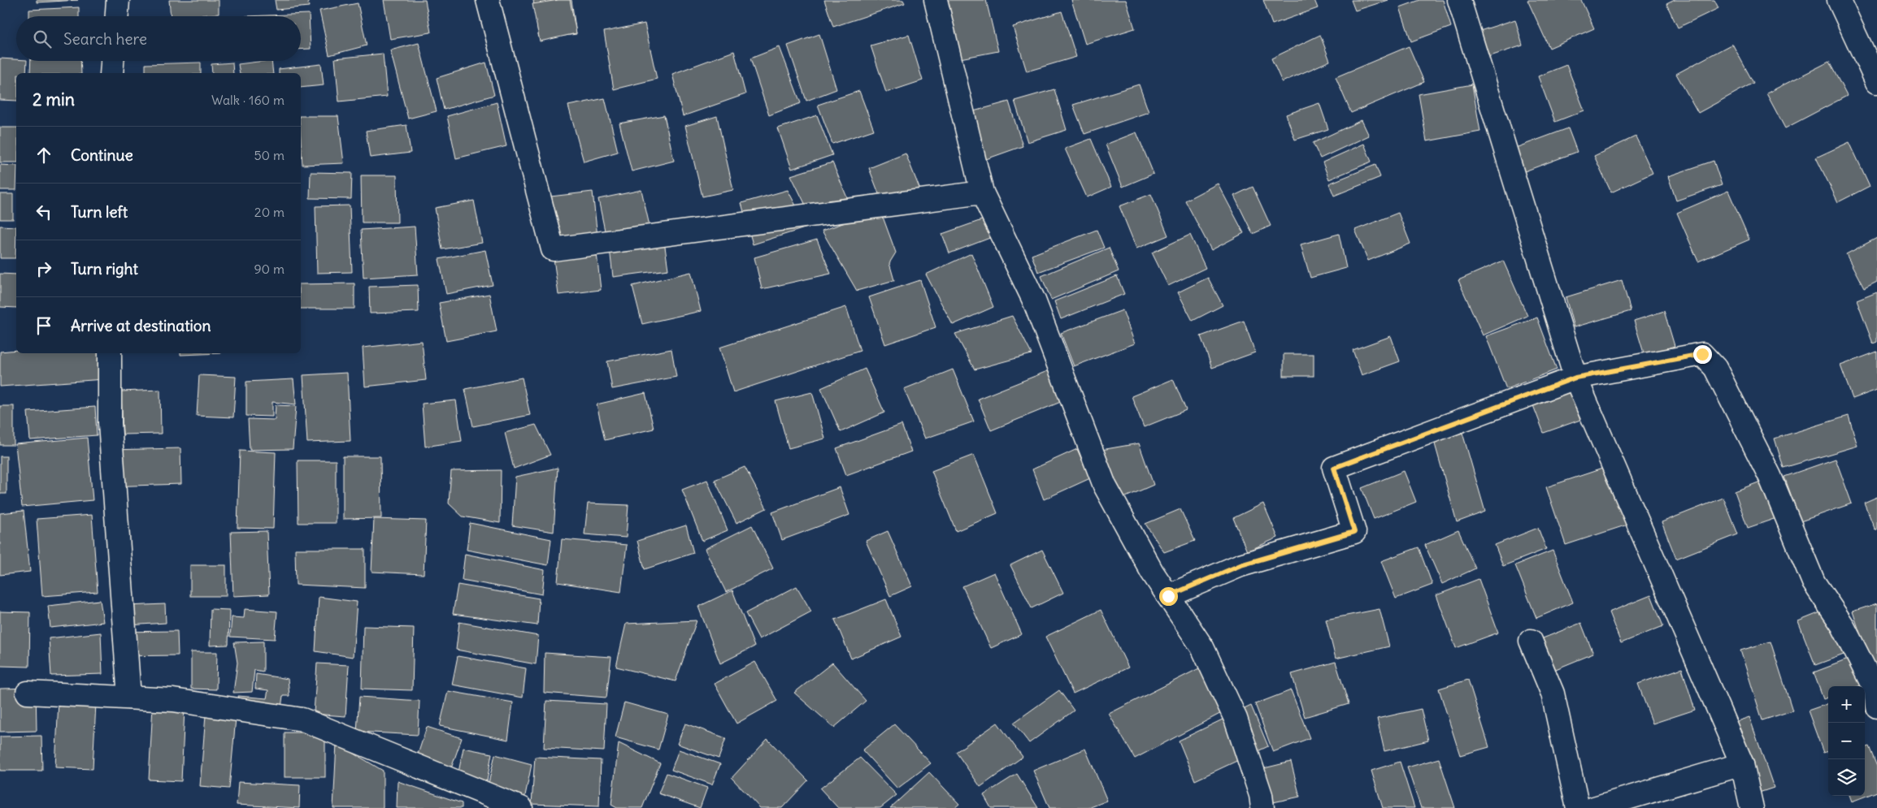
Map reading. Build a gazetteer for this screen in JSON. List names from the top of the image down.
{
  "page": {
    "search": "Search here",
    "heading": ["2 min", "Walk · 160 m"],
    "list": [
      ["Continue", "50 m"],
      ["Turn left", "20 m"],
      ["Turn right", "90 m"],
      "Arrive at destination"
    ],
    "map_buttons": ["+", "−"]
  }
}
